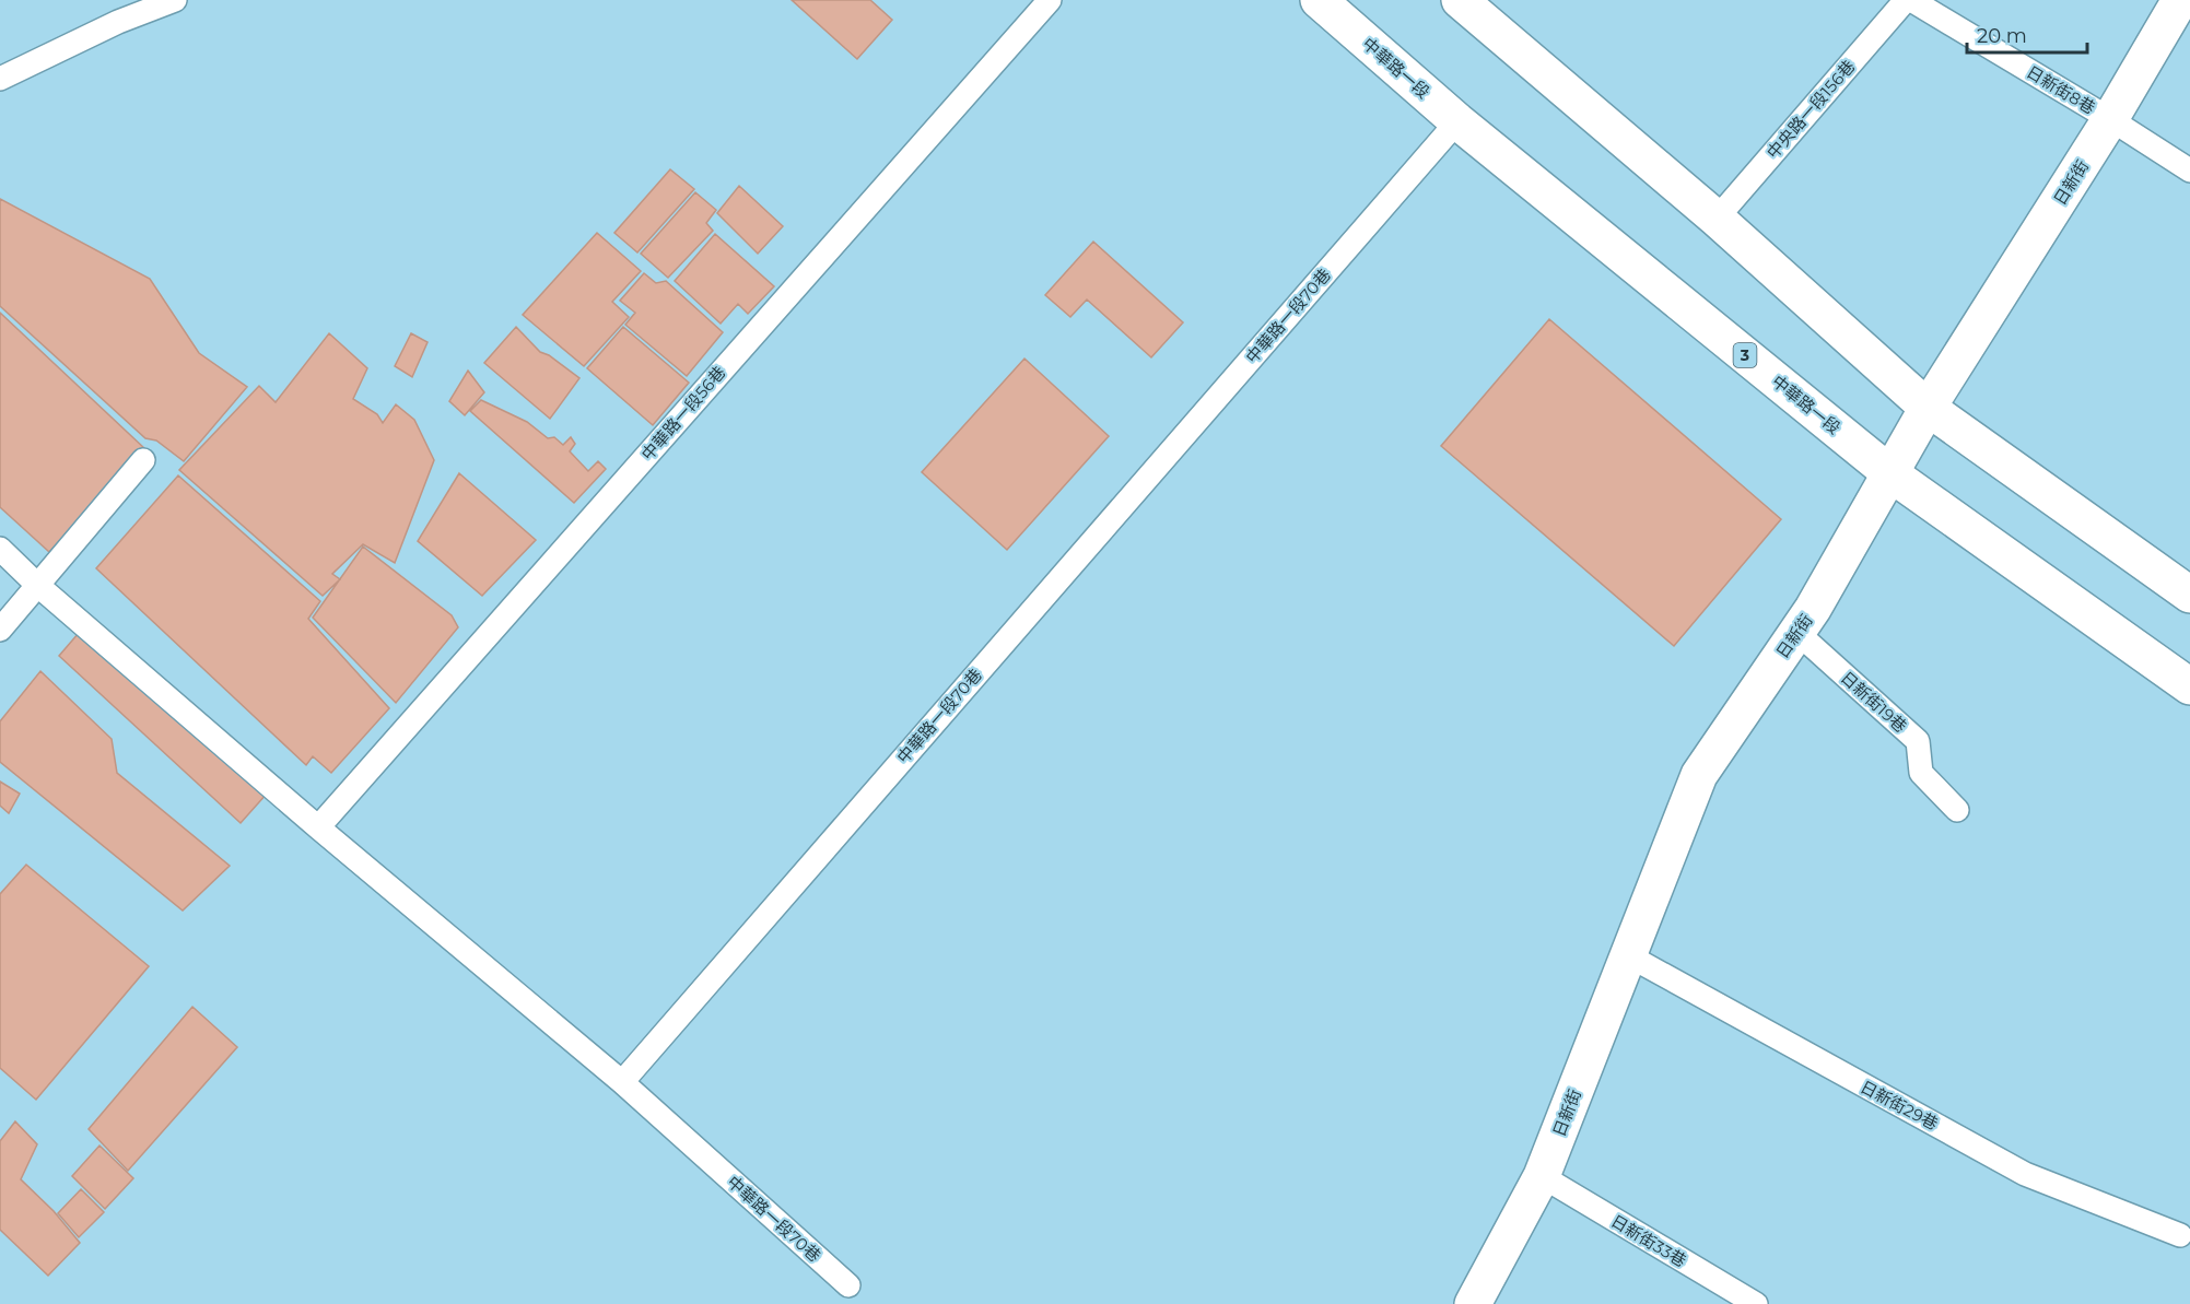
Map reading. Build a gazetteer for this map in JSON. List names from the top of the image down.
{
  "streets": {
    "main road": ["中華路一段", "日新街", "3"],
    "lane": [
      "日新街8巷",
      "中央路一段156巷",
      "中華路一段70巷",
      "中華路一段56巷",
      "日新街19巷",
      "日新街29巷",
      "日新街33巷"
    ]
  },
  "crossings": [
    ["中華路一段", "日新街"],
    ["中華路一段", "中華路一段70巷"],
    ["日新街8巷", "日新街"],
    ["日新街", "日新街19巷"],
    ["日新街", "日新街29巷"],
    ["日新街", "日新街33巷"]
  ],
  "scale_bar": "20 m"
}
